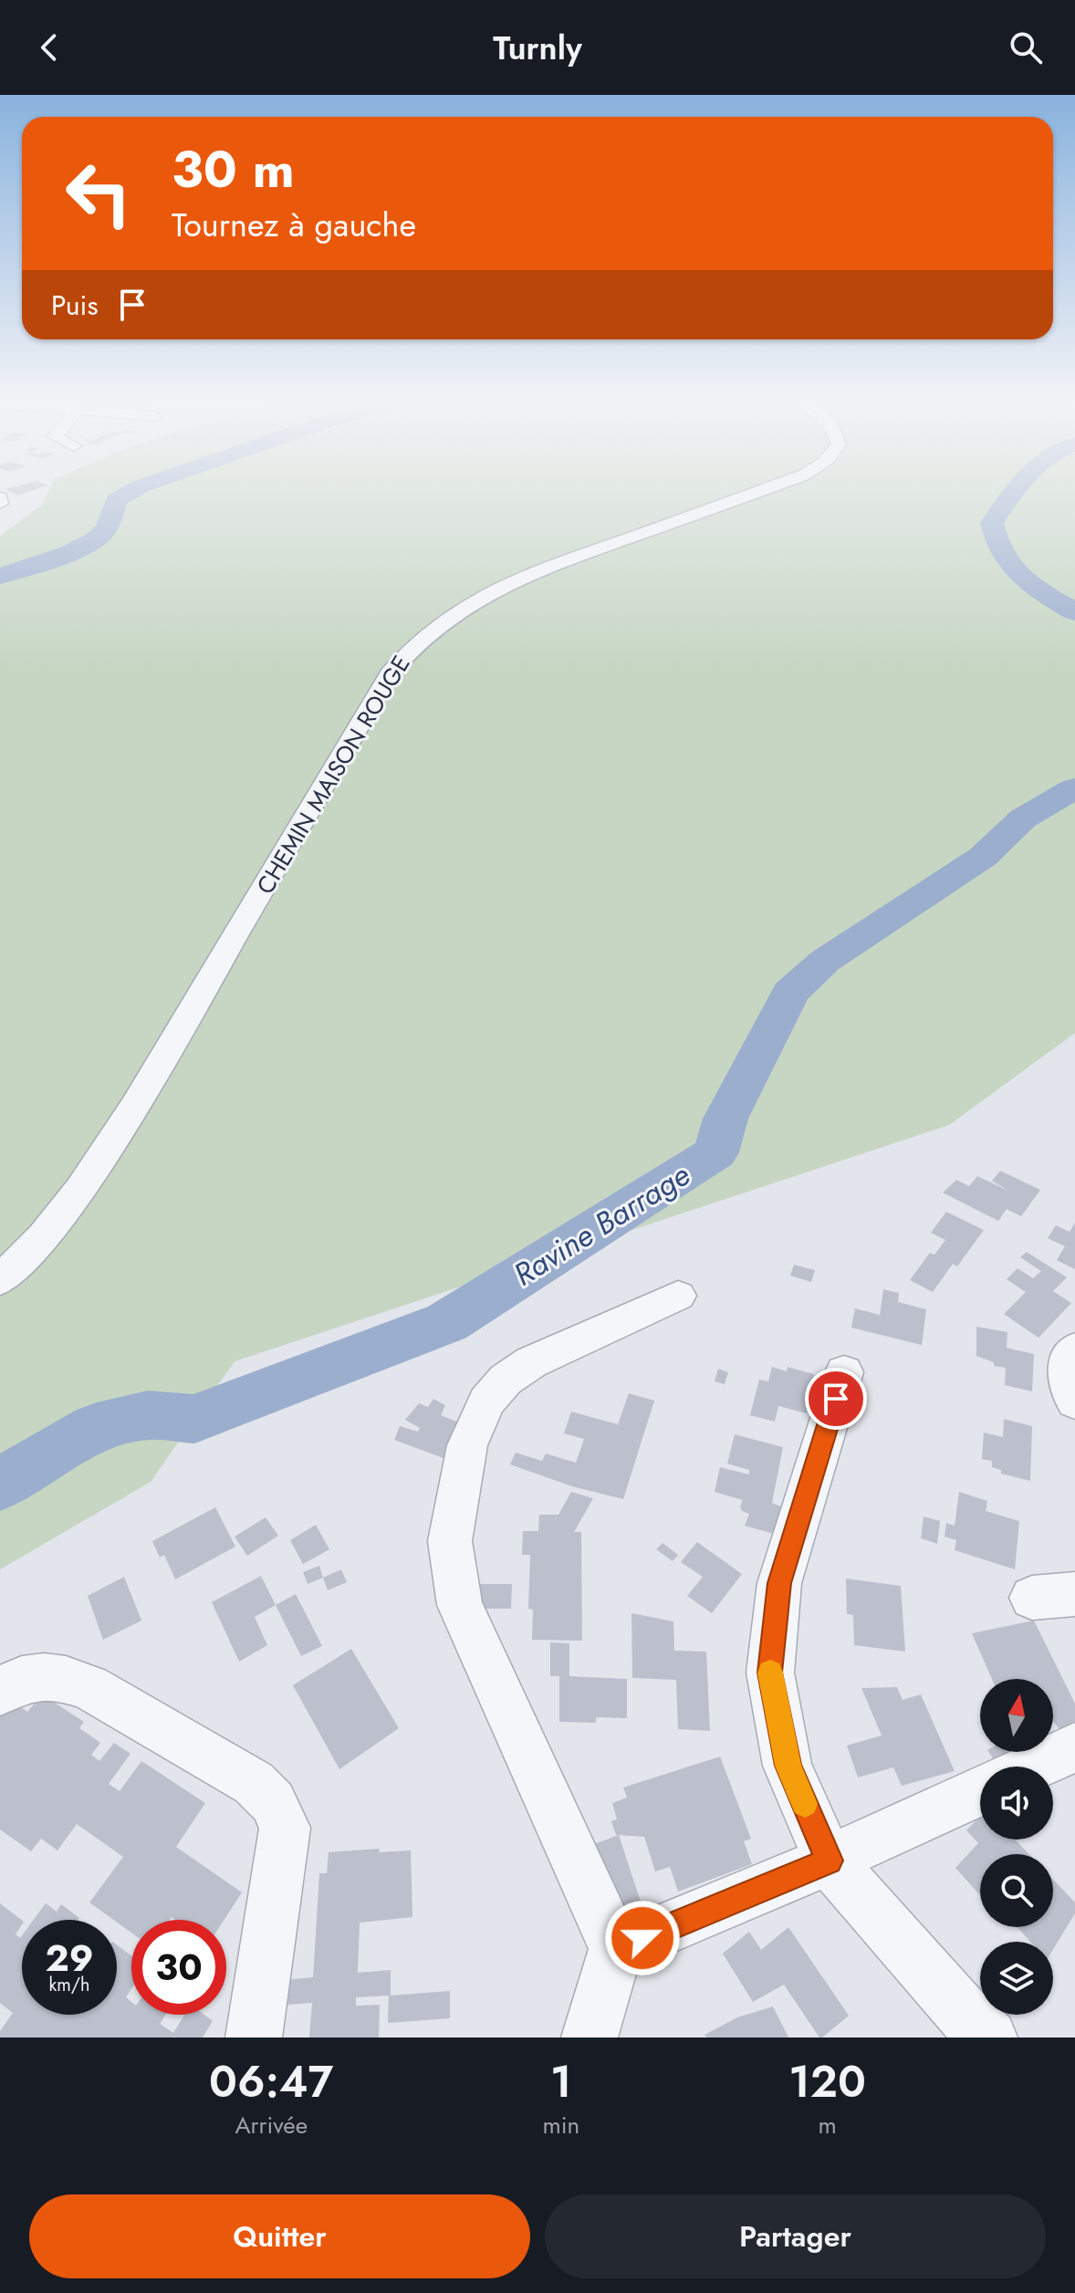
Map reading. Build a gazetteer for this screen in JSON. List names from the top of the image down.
{
  "streets": {
    "street": ["CHEMIN MAISON ROUGE"]
  },
  "water": ["Ravine Barrage"],
  "north": "top",
  "page": {
    "header": "Turnly",
    "turn": ["30 m", "Tournez à gauche"],
    "then": "Puis",
    "speed": "29 km/h",
    "limit": "30",
    "eta": [
      "06:47",
      "Arrivée",
      "1",
      "min",
      "120",
      "m"
    ],
    "buttons": ["Quitter", "Partager"]
  }
}
